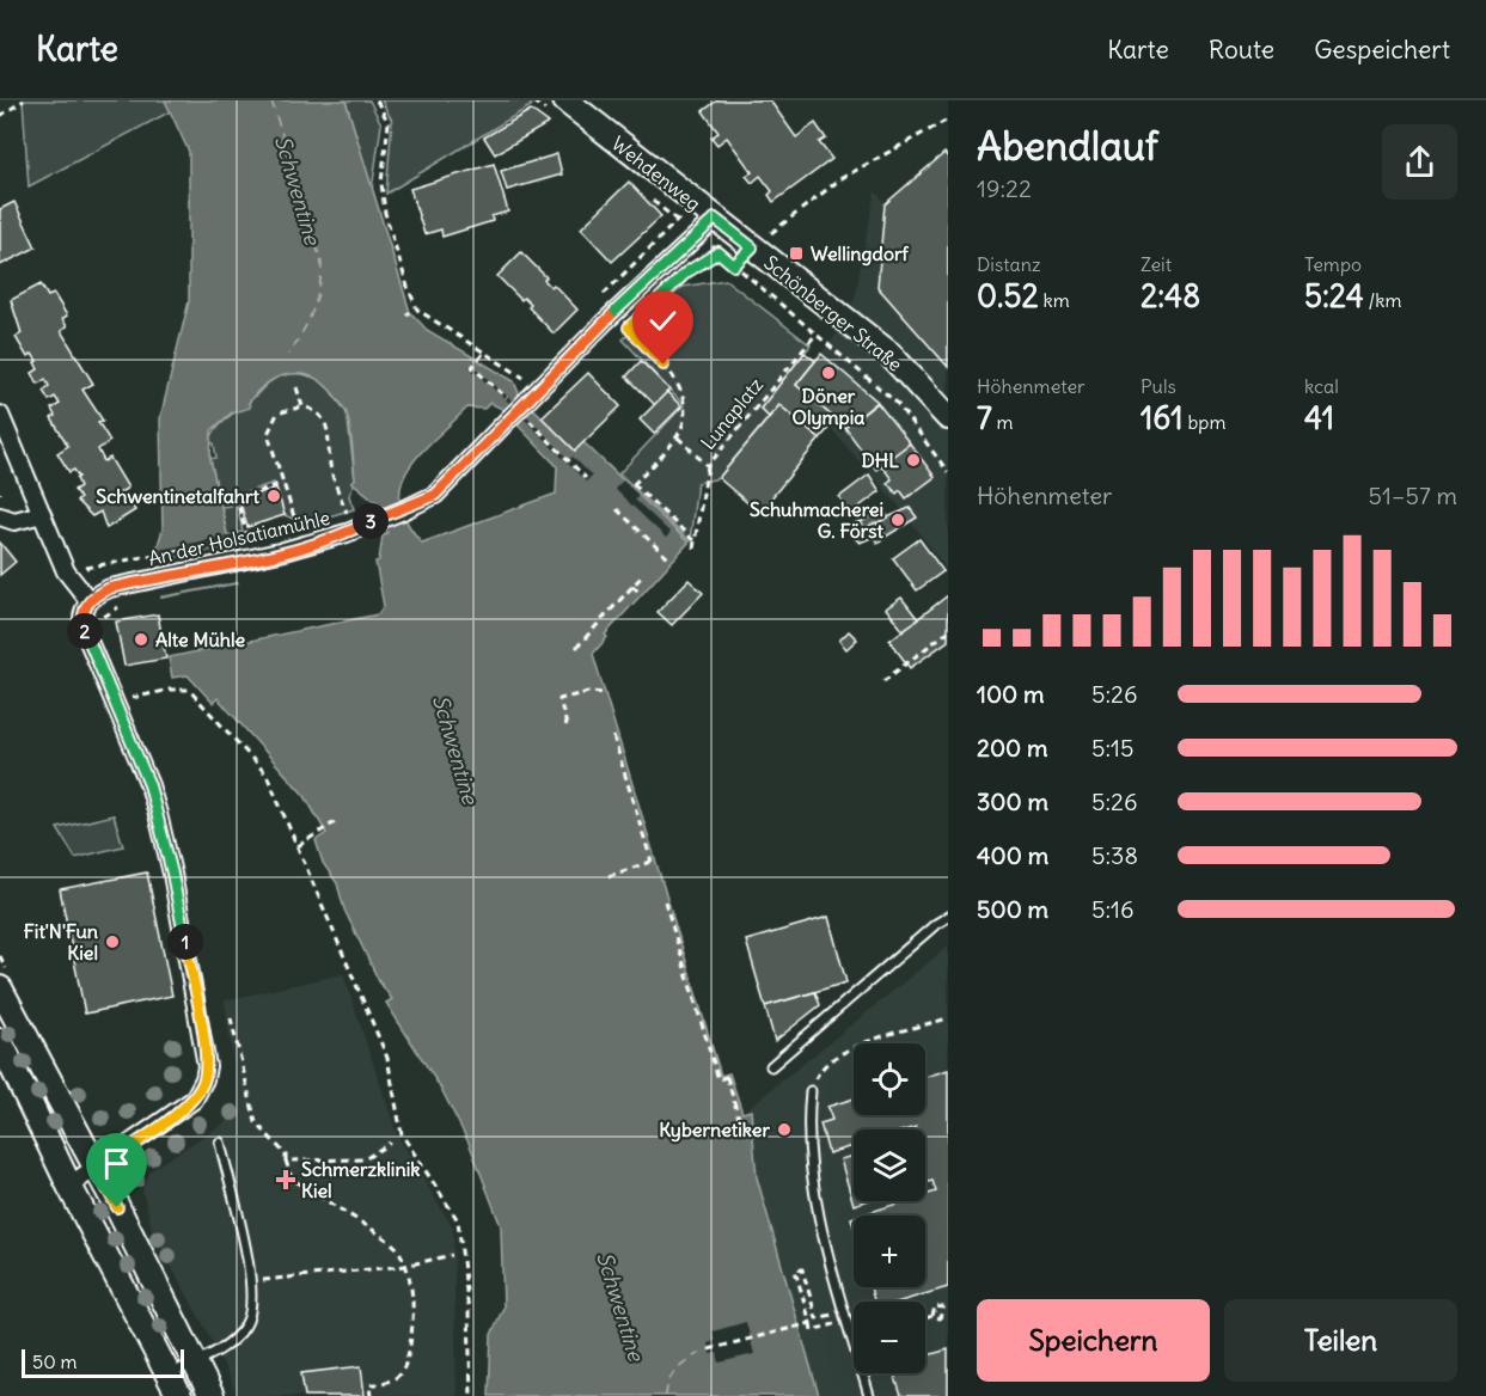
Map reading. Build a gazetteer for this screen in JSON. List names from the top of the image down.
{
  "streets": {
    "street": ["Wehdenweg", "Schönberger Straße", "An der Holsatiamühle"],
    "path": ["Lunaplatz"]
  },
  "crossings": [
    ["Wehdenweg", "Schönberger Straße"],
    ["Wehdenweg", "An der Holsatiamühle"],
    ["Schönberger Straße", "An der Holsatiamühle"]
  ],
  "water": ["Schwentine"],
  "places": {
    "transit": ["Wellingdorf"],
    "other": [
      "Döner Olympia",
      "DHL",
      "Schwentinetalfahrt",
      "Schuhmacherei G. Först",
      "Alte Mühle",
      "Fit'N'Fun Kiel",
      "Kybernetiker"
    ],
    "health": ["Schmerzklinik Kiel"]
  },
  "scale_bar": "50 m",
  "page": {
    "header": "Karte",
    "nav": ["Karte", "Route", "Gespeichert"],
    "heading": ["Abendlauf", "19:22"],
    "stats": [
      ["Distanz", "0.52 km"],
      ["Zeit", "2:48"],
      ["Tempo", "5:24 /km"],
      ["Höhenmeter", "7 m"],
      ["Puls", "161 bpm"],
      ["kcal", "41"]
    ],
    "chart": ["Höhenmeter", "51–57 m"],
    "pins": ["3", "2", "1"],
    "list": [
      {
        "name": "100 m",
        "note": "5:26"
      },
      {
        "name": "200 m",
        "note": "5:15"
      },
      {
        "name": "300 m",
        "note": "5:26"
      },
      {
        "name": "400 m",
        "note": "5:38"
      },
      {
        "name": "500 m",
        "note": "5:16"
      }
    ],
    "map_buttons": ["+", "−"],
    "buttons": ["Speichern", "Teilen"],
    "scale": "50 m"
  }
}
